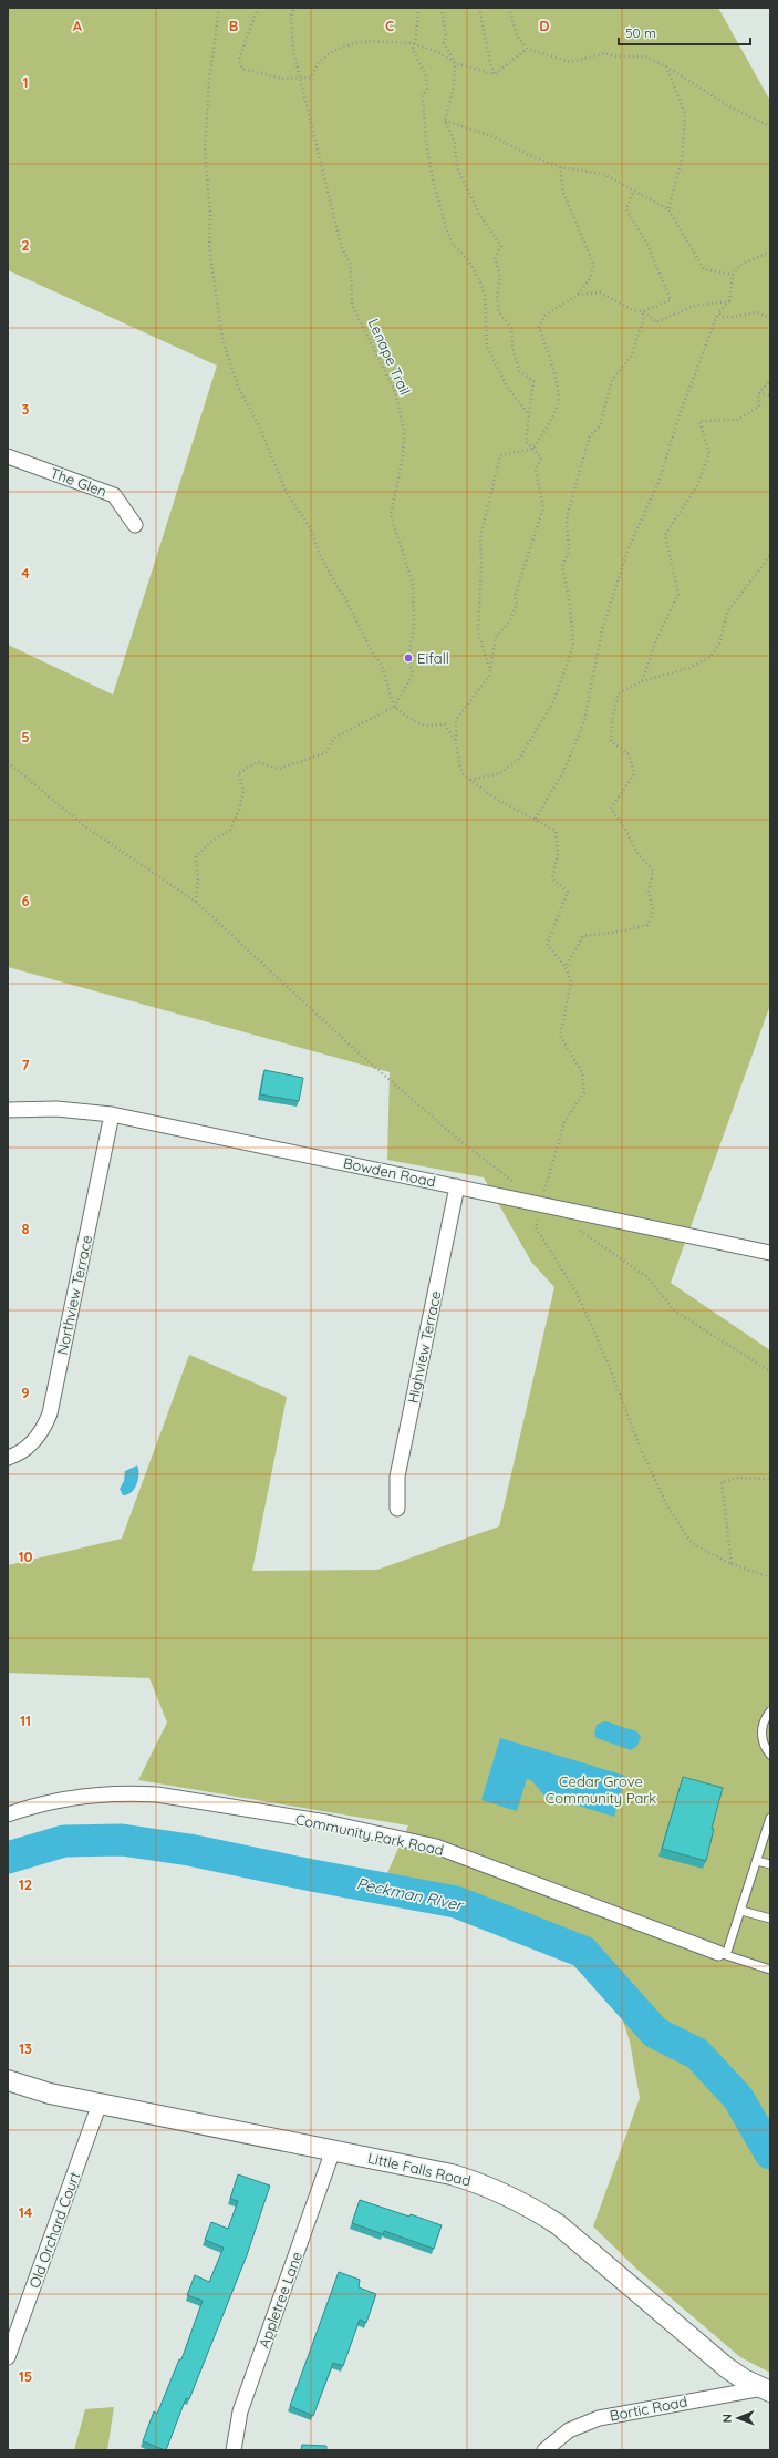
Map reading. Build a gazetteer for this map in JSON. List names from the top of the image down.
{
  "streets": {
    "street": [
      "The Glen",
      "Bowden Road",
      "Northview Terrace",
      "Highview Terrace",
      "Community Park Road",
      "Little Falls Road",
      "Old Orchard Court",
      "Appletree Lane",
      "Bortic Road"
    ],
    "path": ["Lenape Trail"]
  },
  "crossings": [
    ["Bowden Road", "Northview Terrace"],
    ["Bowden Road", "Highview Terrace"],
    ["Little Falls Road", "Old Orchard Court"],
    ["Little Falls Road", "Appletree Lane"],
    ["Little Falls Road", "Bortic Road"]
  ],
  "water": ["Peckman River"],
  "parks": ["Cedar Grove Community Park"],
  "places": ["Eifall"],
  "scale_bar": "50 m",
  "north": "left",
  "grid": {
    "columns": [
      "A",
      "B",
      "C",
      "D"
    ],
    "rows": [
      "1",
      "2",
      "3",
      "4",
      "5",
      "6",
      "7",
      "8",
      "9",
      "10",
      "11",
      "12",
      "13",
      "14",
      "15"
    ]
  }
}
